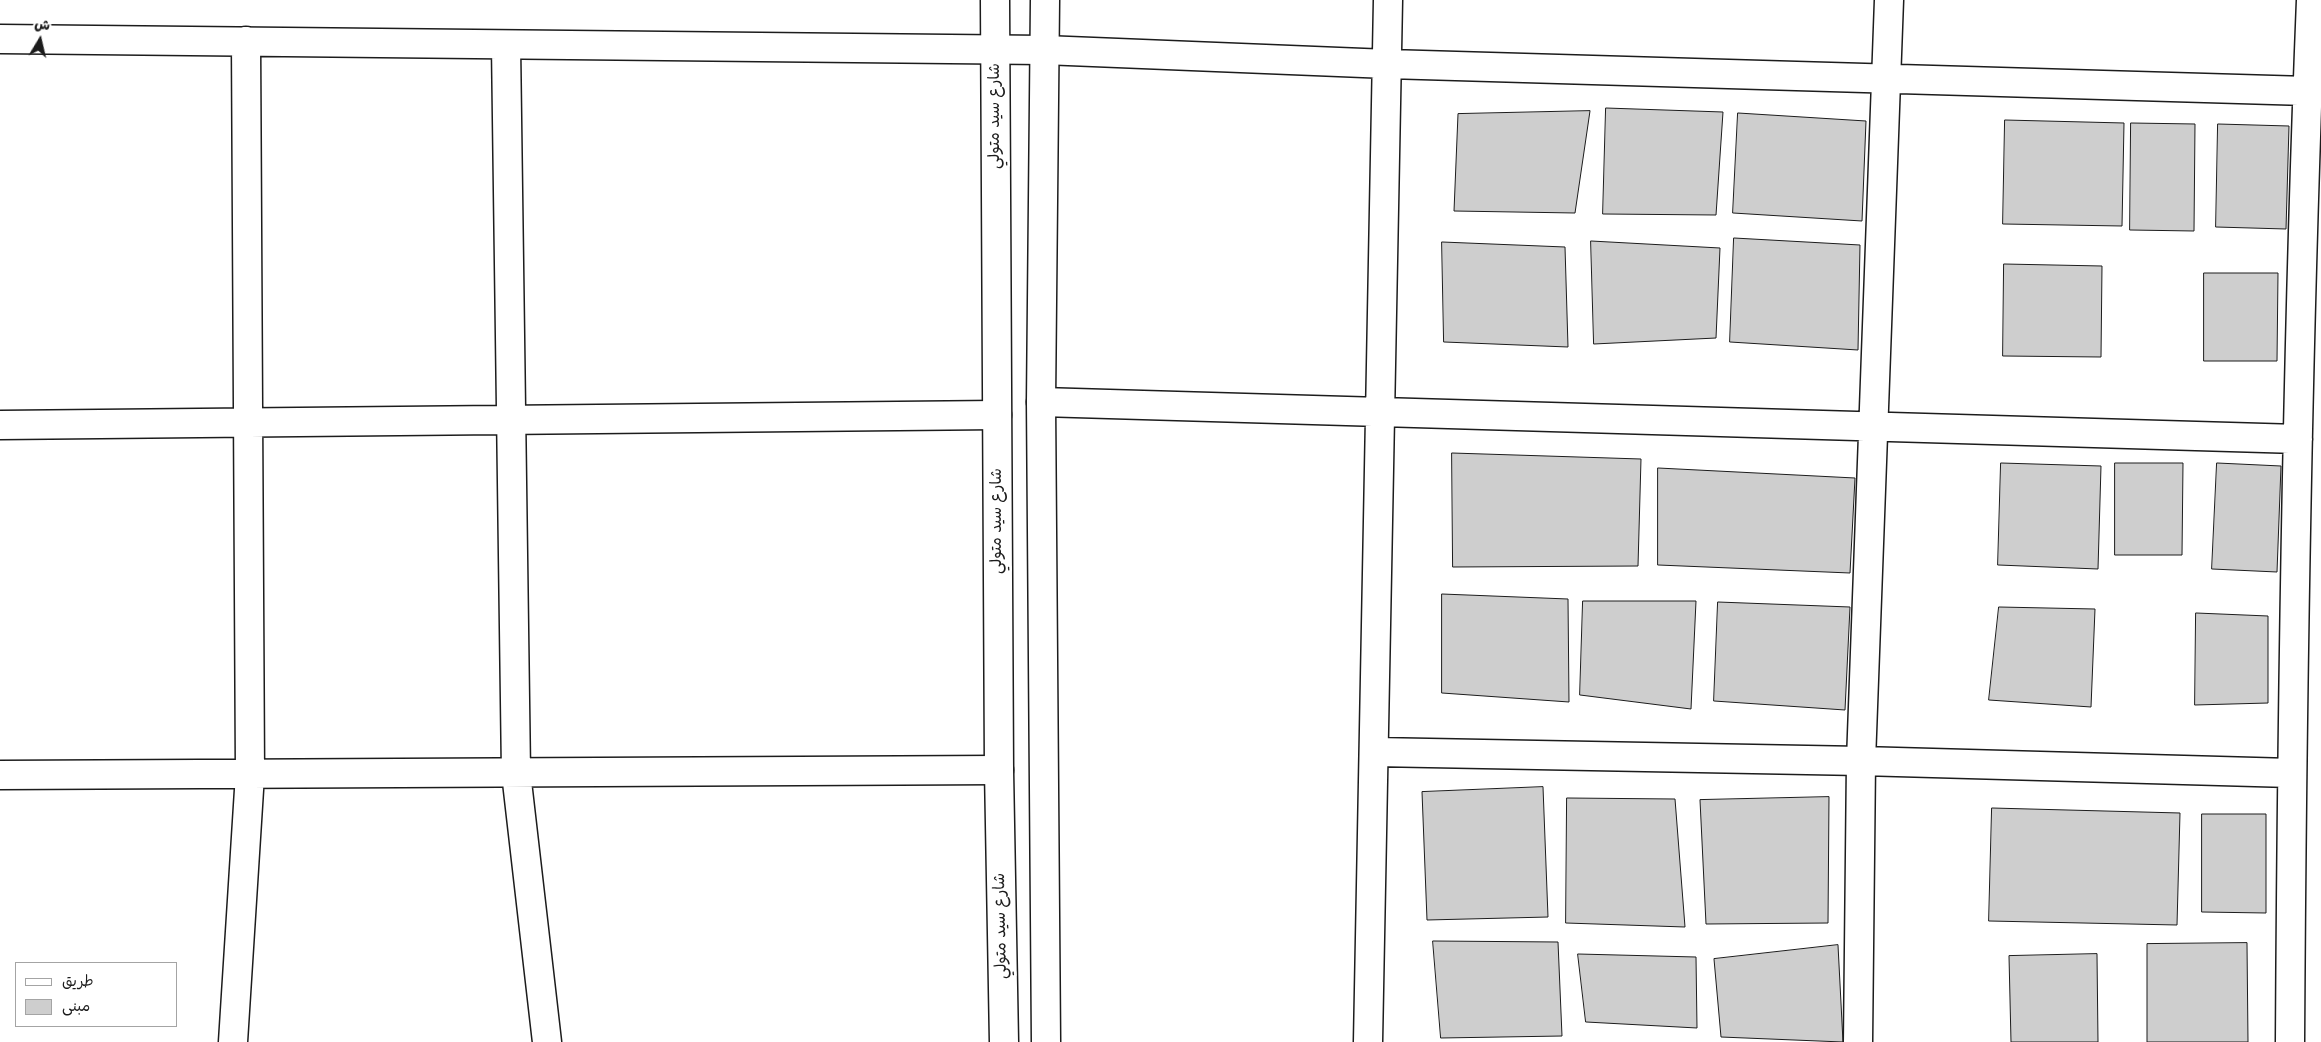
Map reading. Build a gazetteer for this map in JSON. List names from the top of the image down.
{
  "streets": {
    "street": ["شارع سيد متولي"]
  },
  "legend": ["طريق", "مبنى"],
  "north": "top"
}
